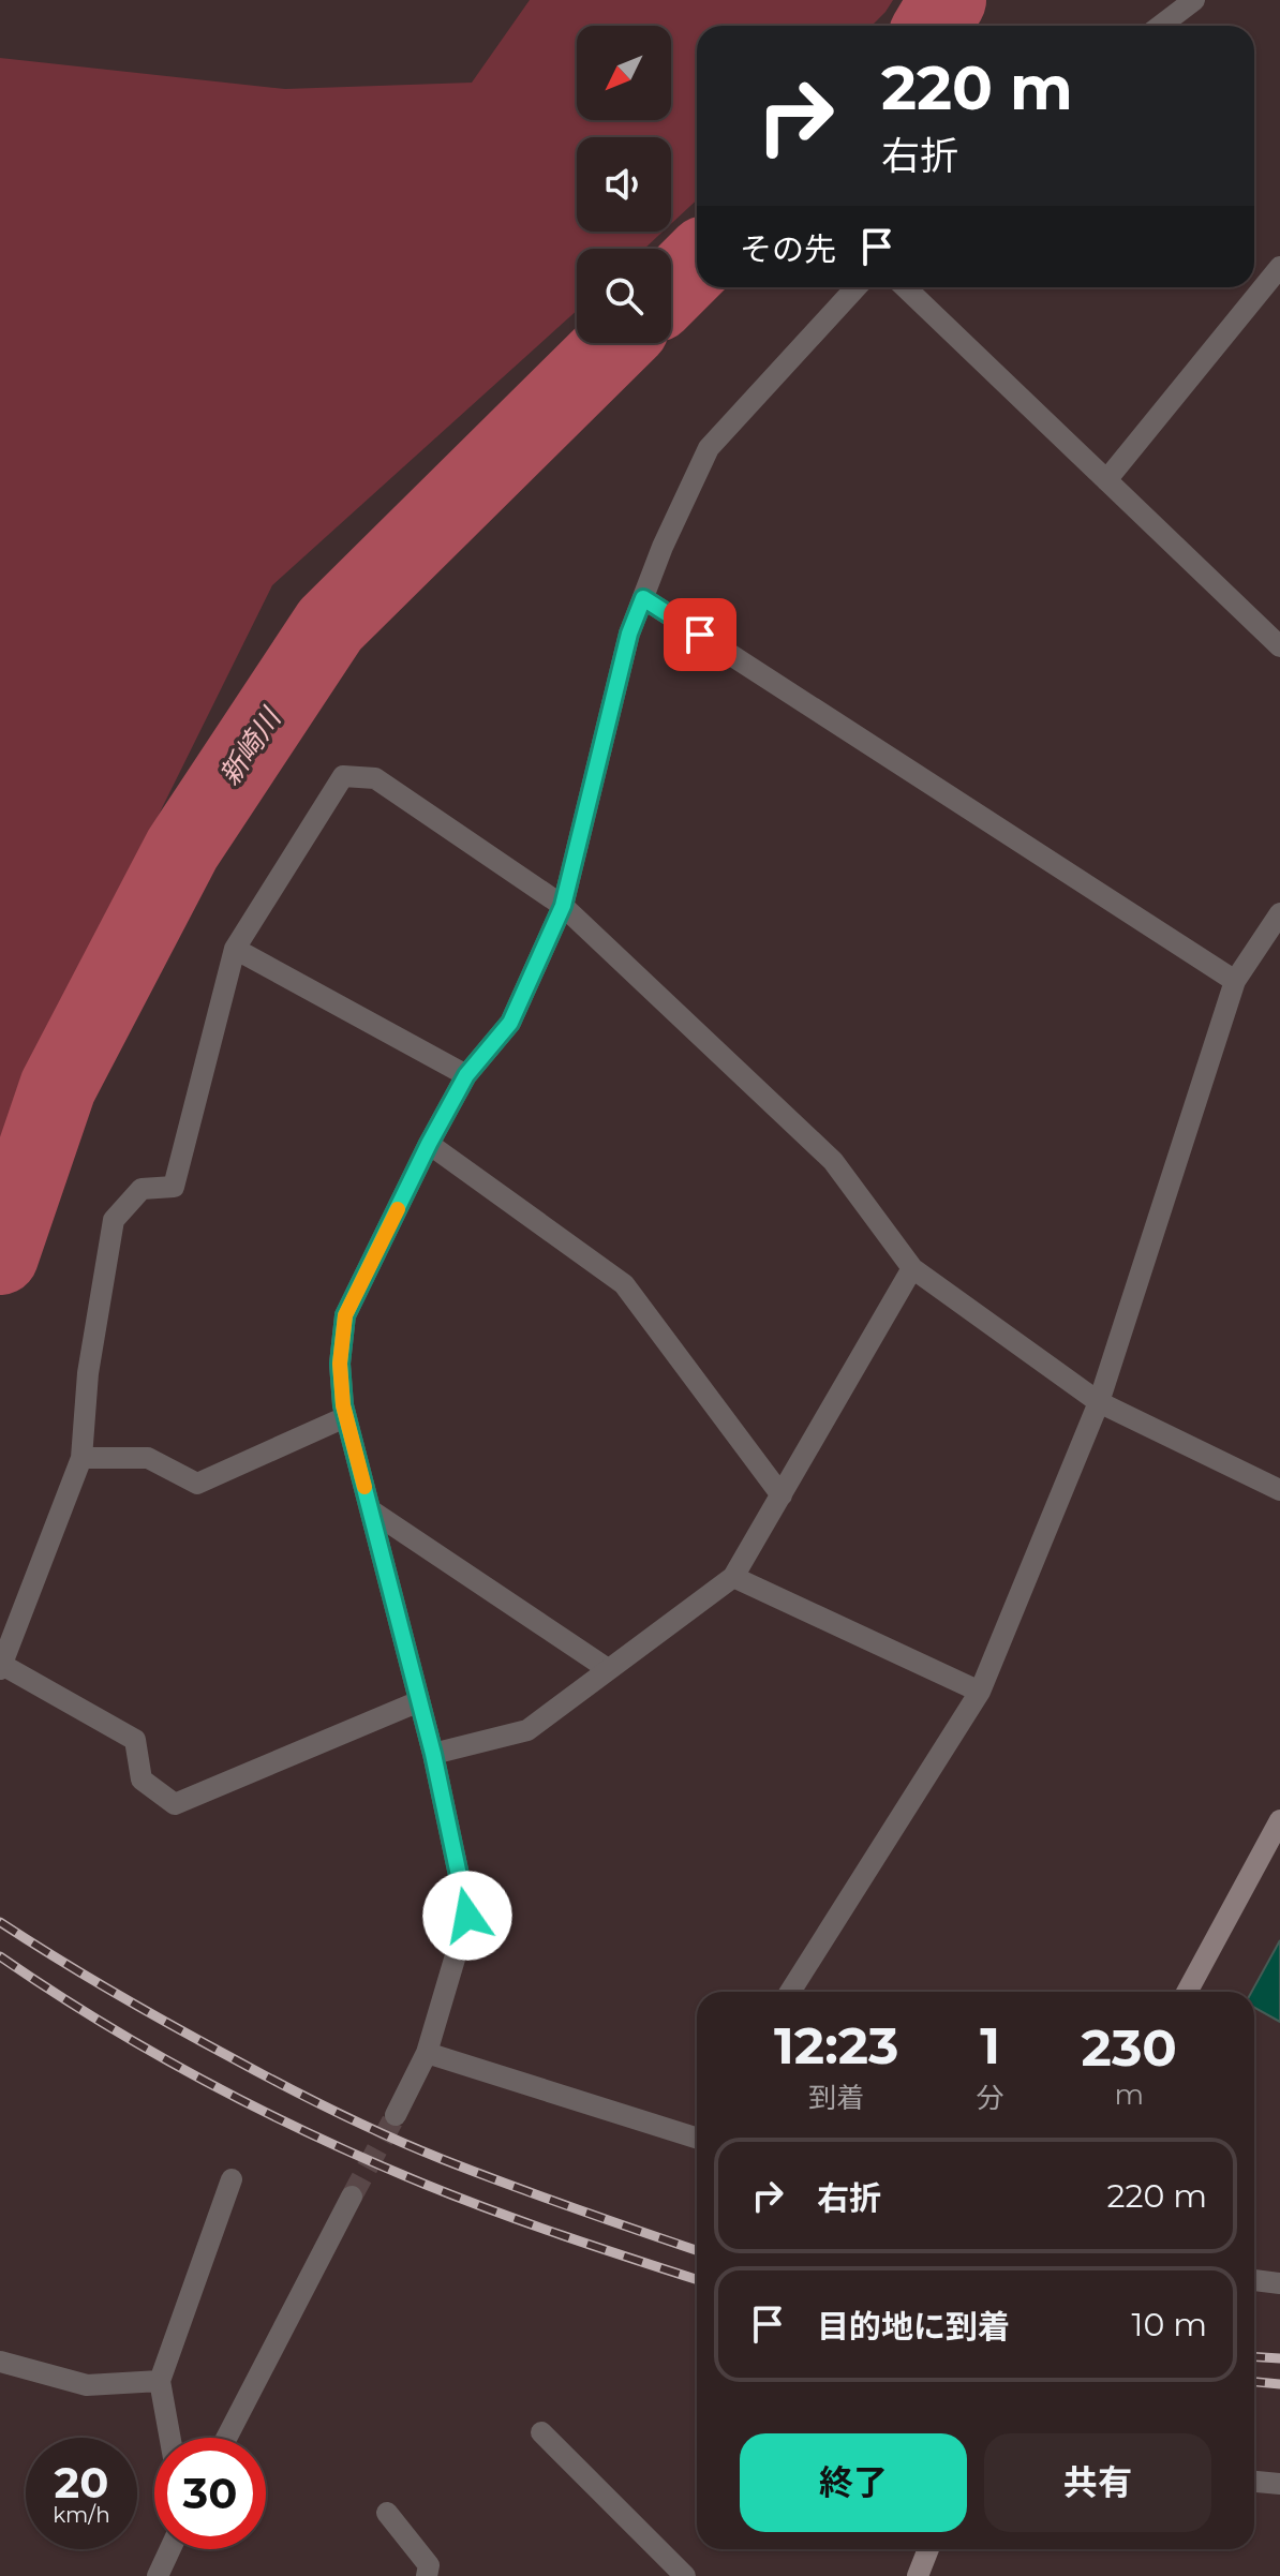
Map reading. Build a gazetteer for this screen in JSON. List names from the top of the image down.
{
  "water": ["新崎川"],
  "north": "bottom left",
  "page": {
    "turn": ["220 m", "右折"],
    "then": "その先",
    "eta": [
      "12:23",
      "到着",
      "1",
      "分",
      "230",
      "m"
    ],
    "list": [
      {
        "name": "右折",
        "value": "220 m"
      },
      {
        "name": "目的地に到着",
        "value": "10 m"
      }
    ],
    "buttons": ["終了", "共有"],
    "speed": "20 km/h",
    "limit": "30"
  }
}
